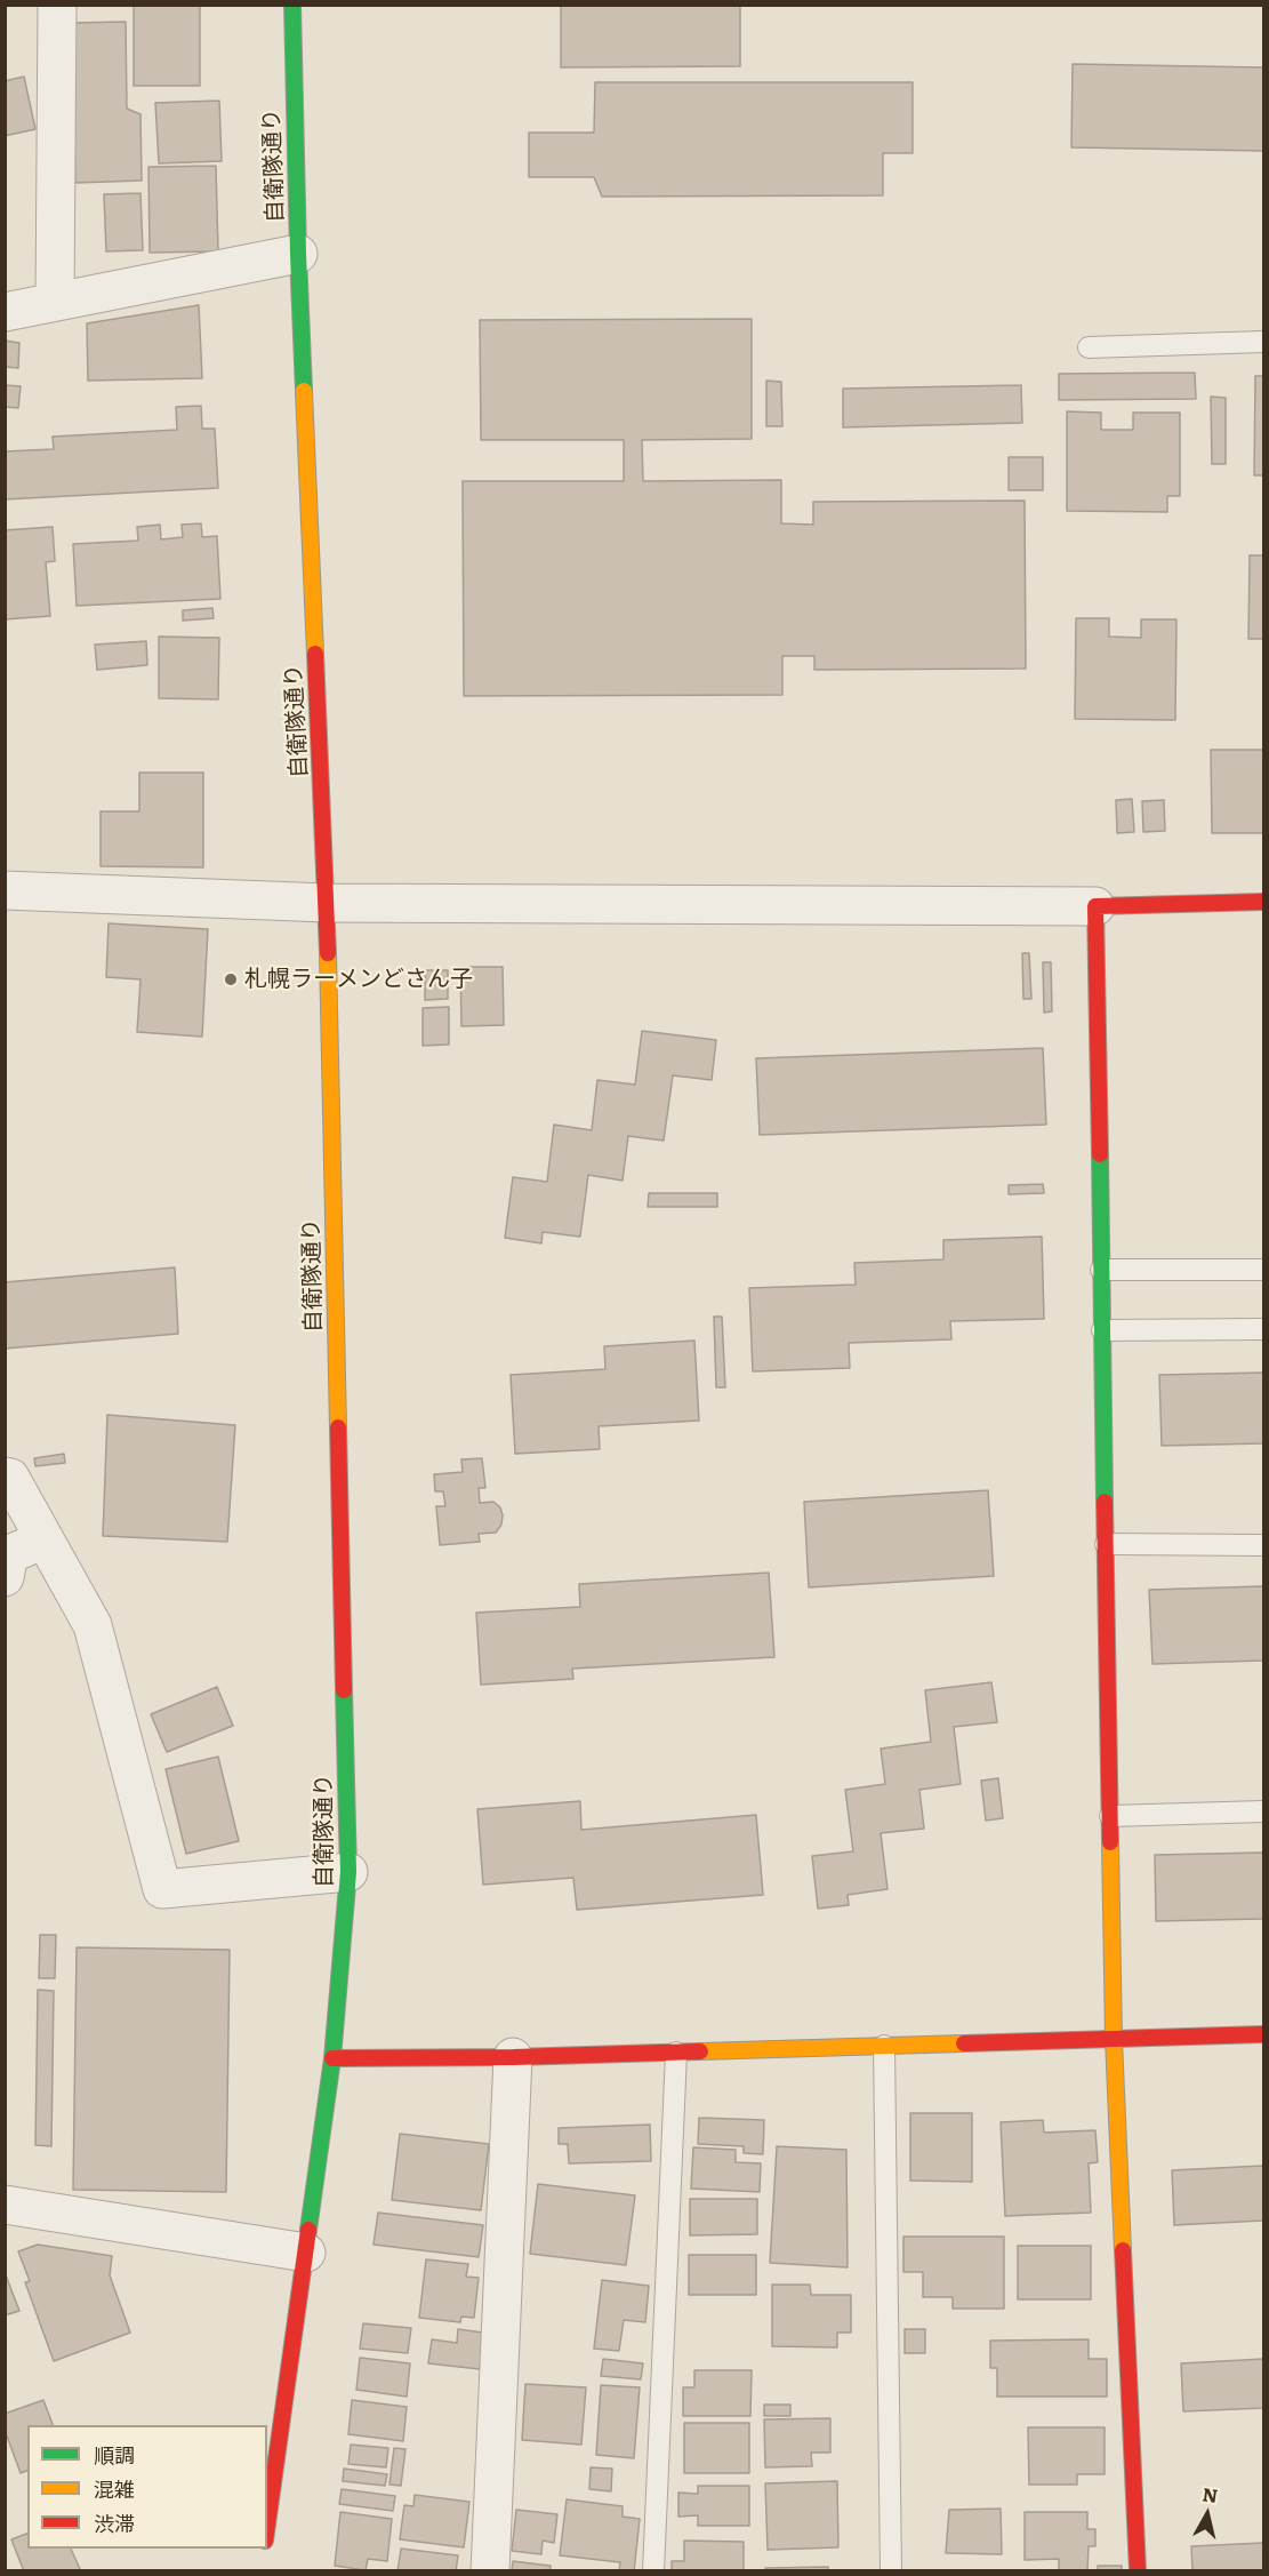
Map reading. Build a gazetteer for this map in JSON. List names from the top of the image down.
{
  "streets": {
    "street": ["自衛隊通り"]
  },
  "places": ["札幌ラーメンどさん子"],
  "legend": ["順調", "混雑", "渋滞"],
  "north": "top"
}
